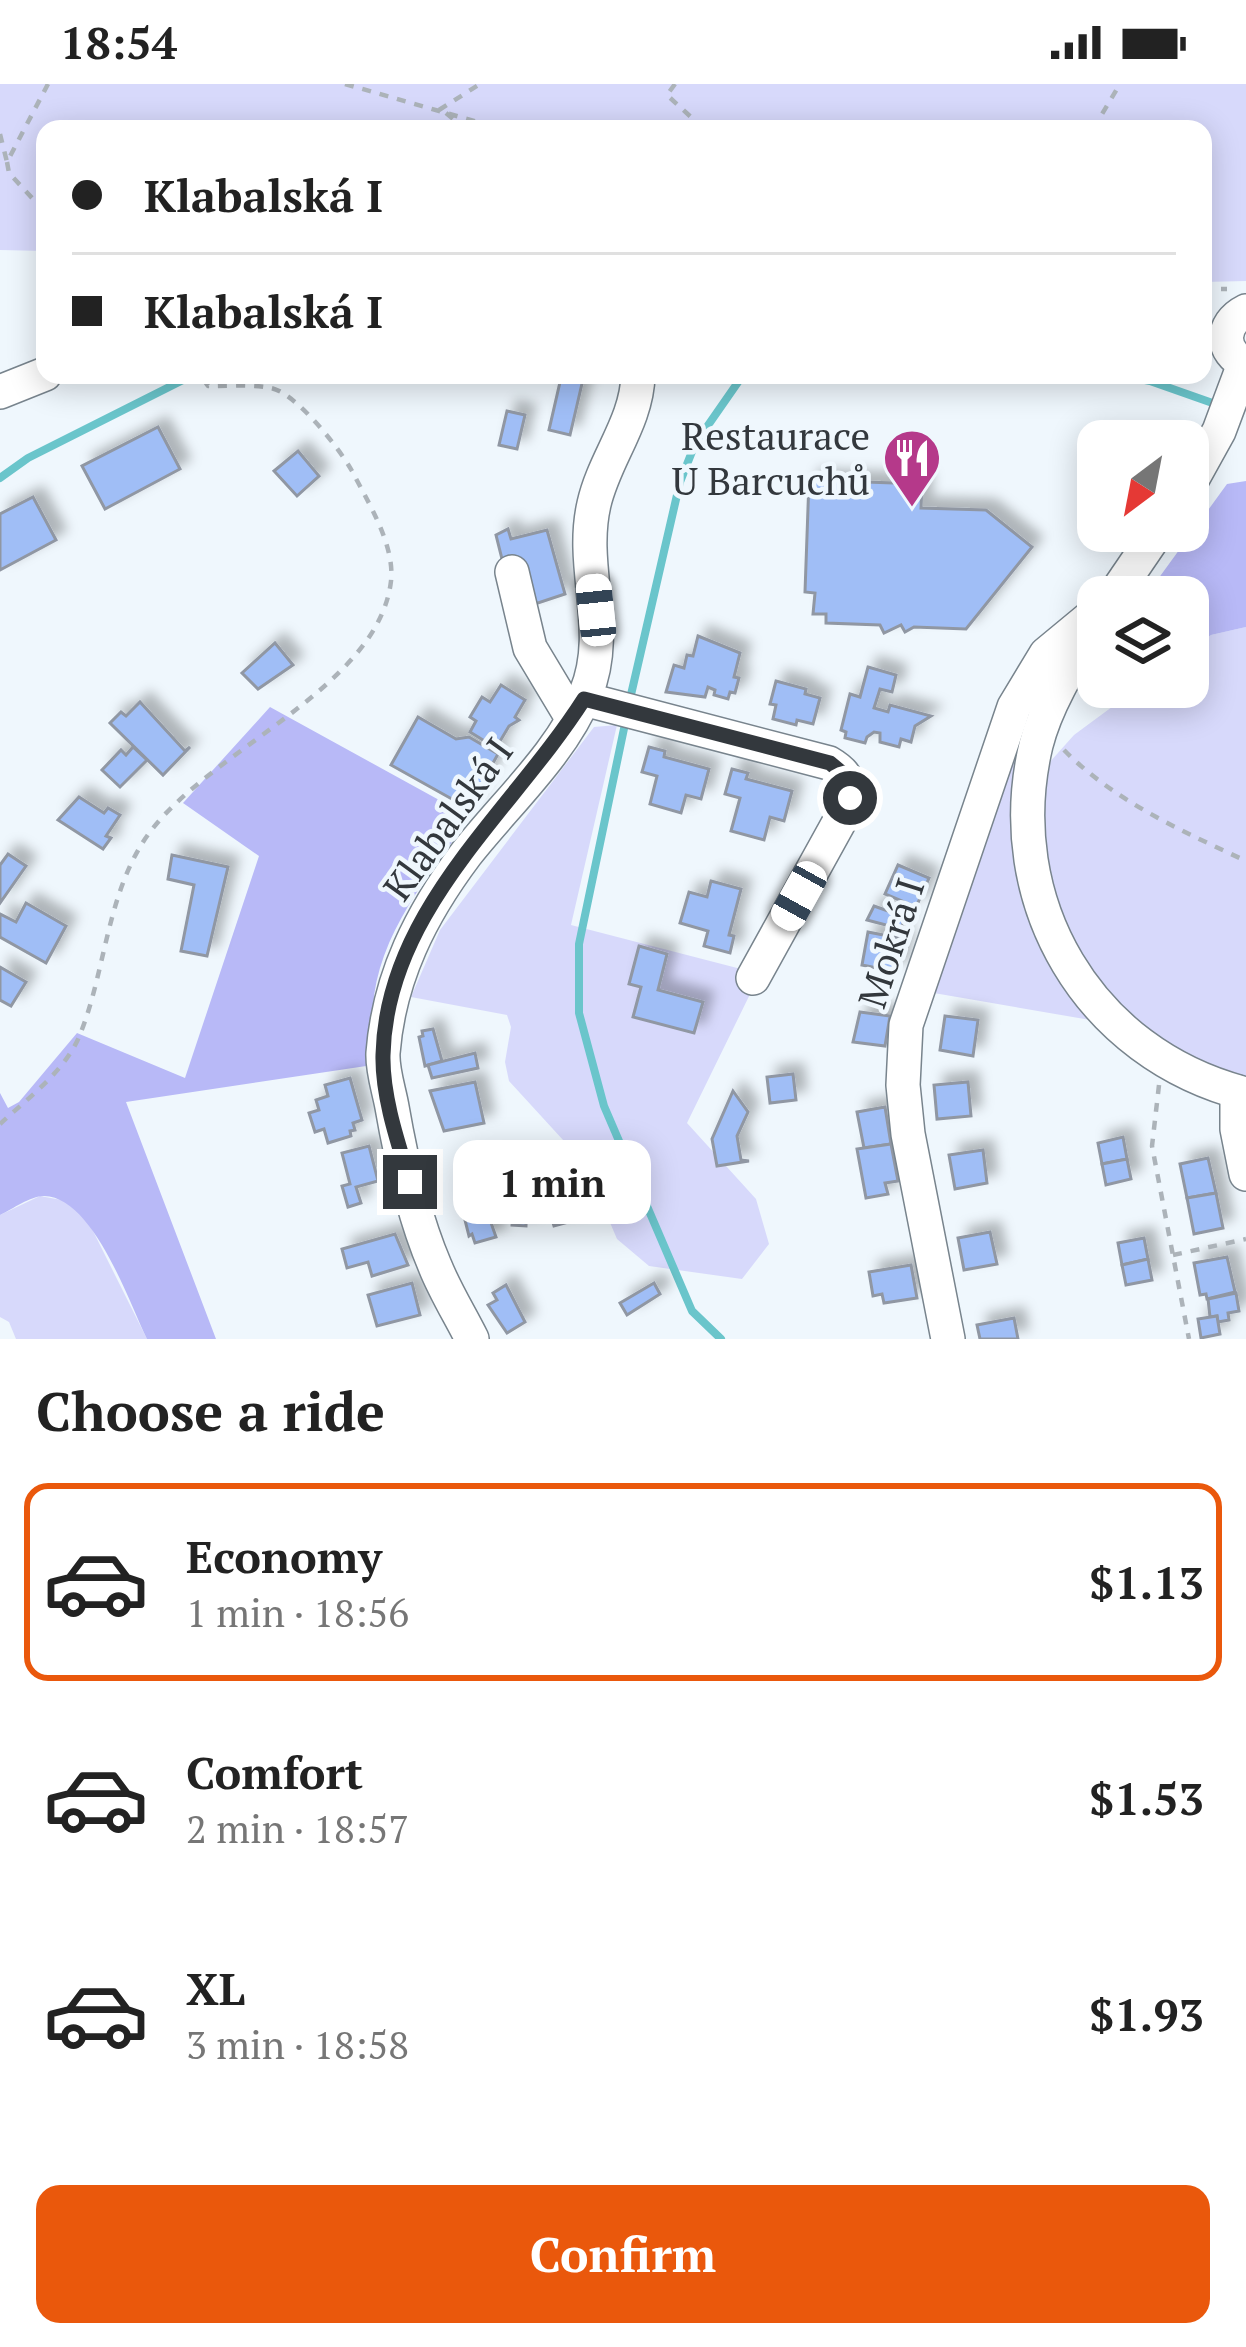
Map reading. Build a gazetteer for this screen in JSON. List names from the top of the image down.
{
  "streets": {
    "street": ["Klabalská I", "Mokrá I"]
  },
  "places": {
    "restaurant": ["Restaurace U Barcuchů"]
  },
  "north": "bottom left",
  "page": {
    "status": "18:54",
    "banner": ["Klabalská I", "Klabalská I"],
    "bubble": "1 min",
    "heading": "Choose a ride",
    "list": [
      {
        "name": "Economy",
        "note": "1 min · 18:56",
        "value": "$1.13"
      },
      {
        "name": "Comfort",
        "note": "2 min · 18:57",
        "value": "$1.53"
      },
      {
        "name": "XL",
        "note": "3 min · 18:58",
        "value": "$1.93"
      }
    ],
    "buttons": "Confirm"
  }
}
